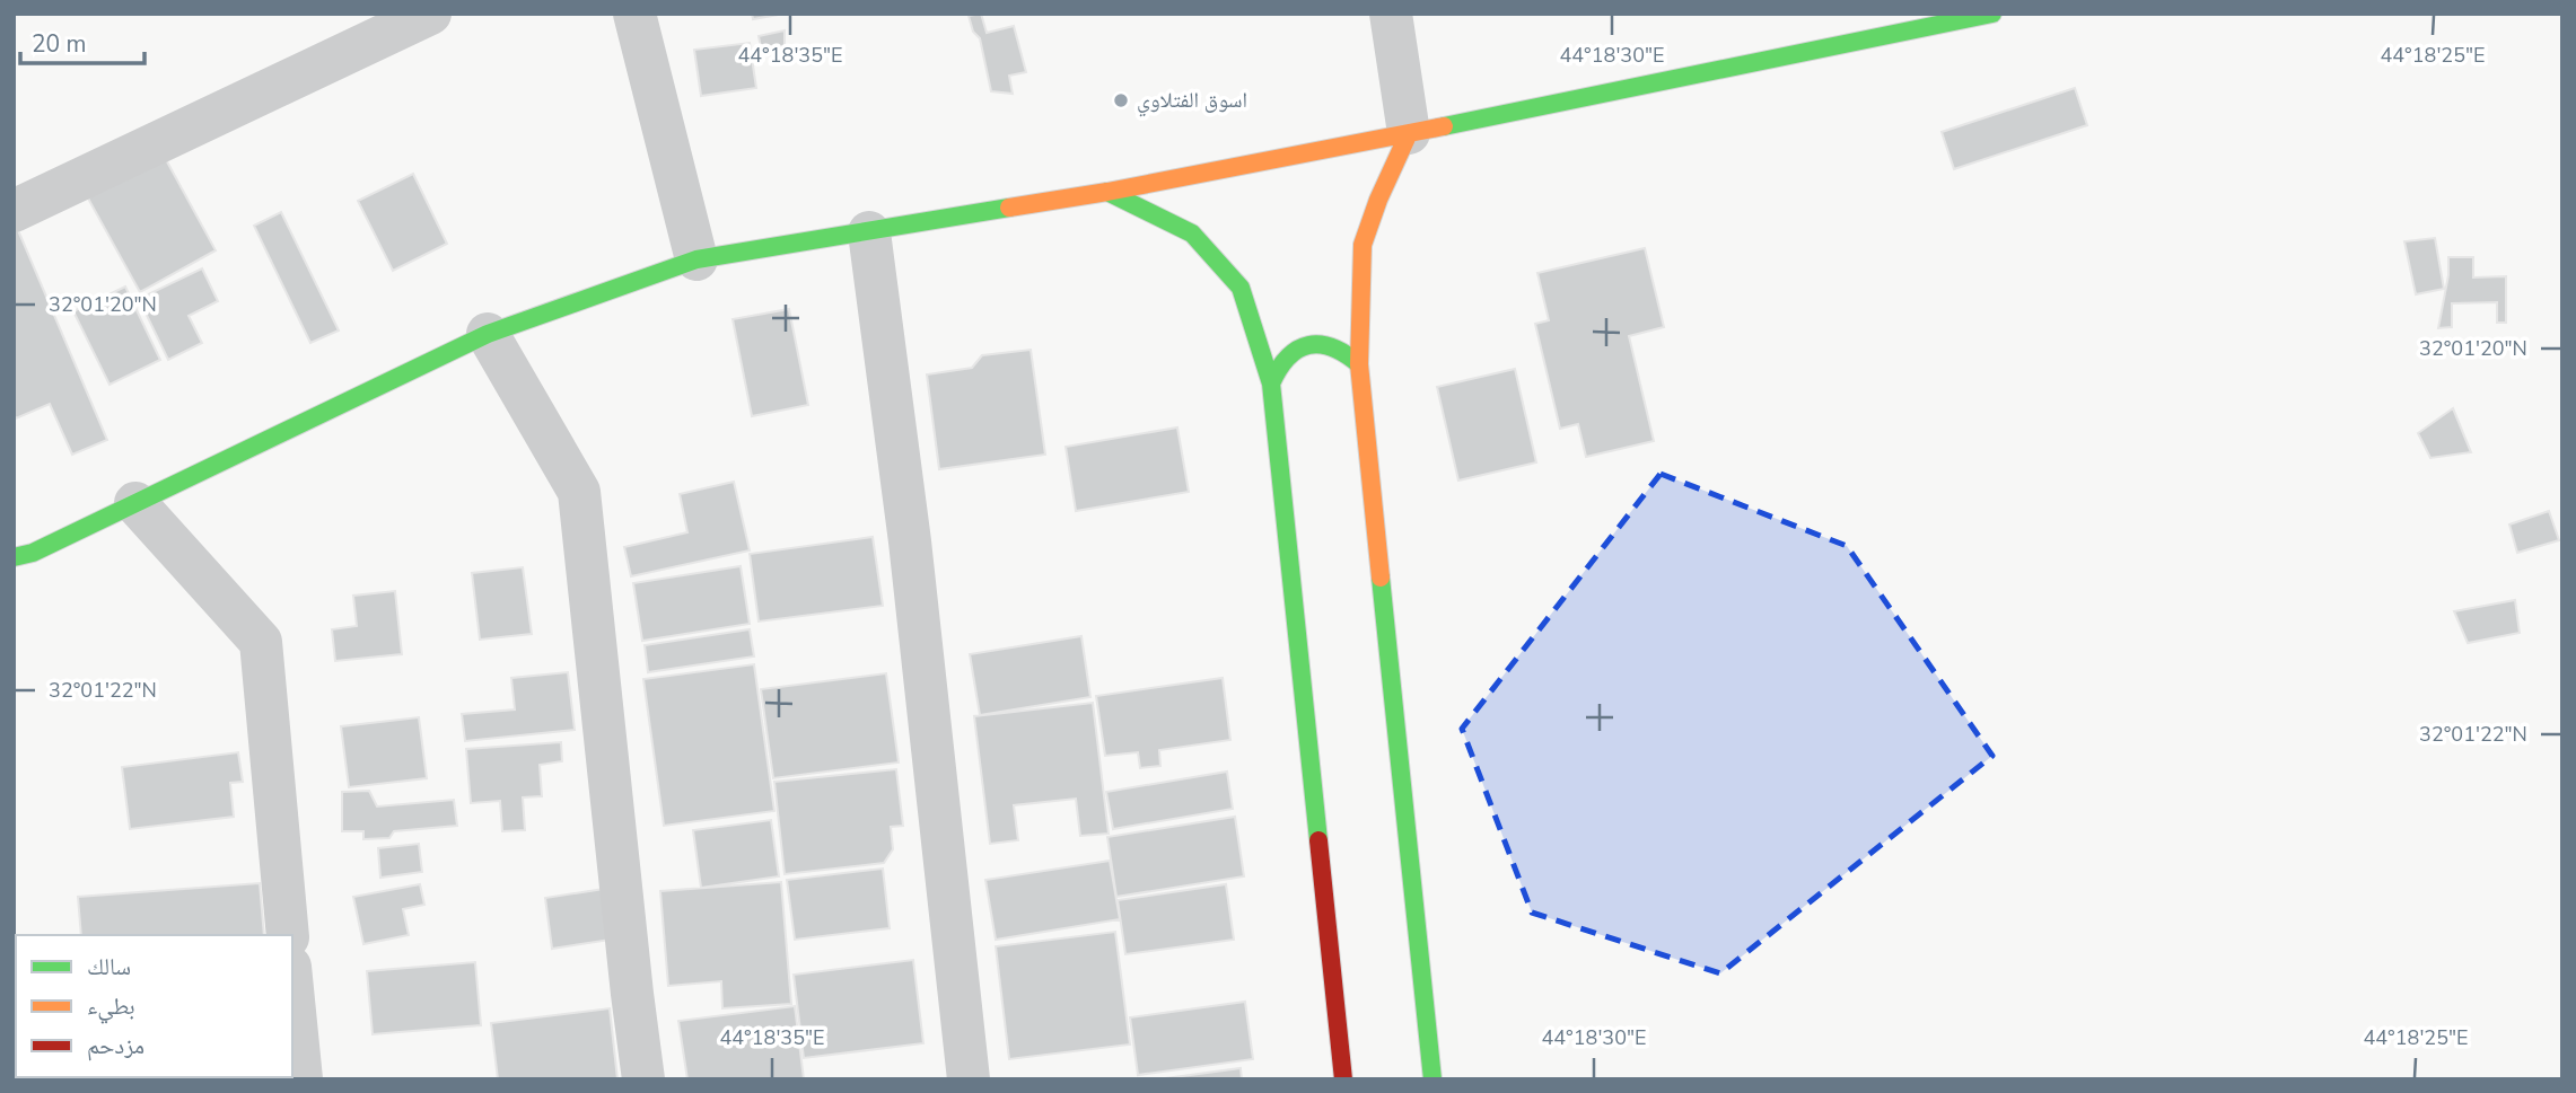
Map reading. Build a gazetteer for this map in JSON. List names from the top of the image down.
{
  "places": ["اسوق الفتلاوي"],
  "legend": ["سالك", "بطيء", "مزدحم"],
  "scale_bar": "20 m",
  "coordinates": [
    "44°18'35\"E",
    "44°18'30\"E",
    "44°18'25\"E",
    "32°01'20\"N",
    "32°01'22\"N"
  ]
}
